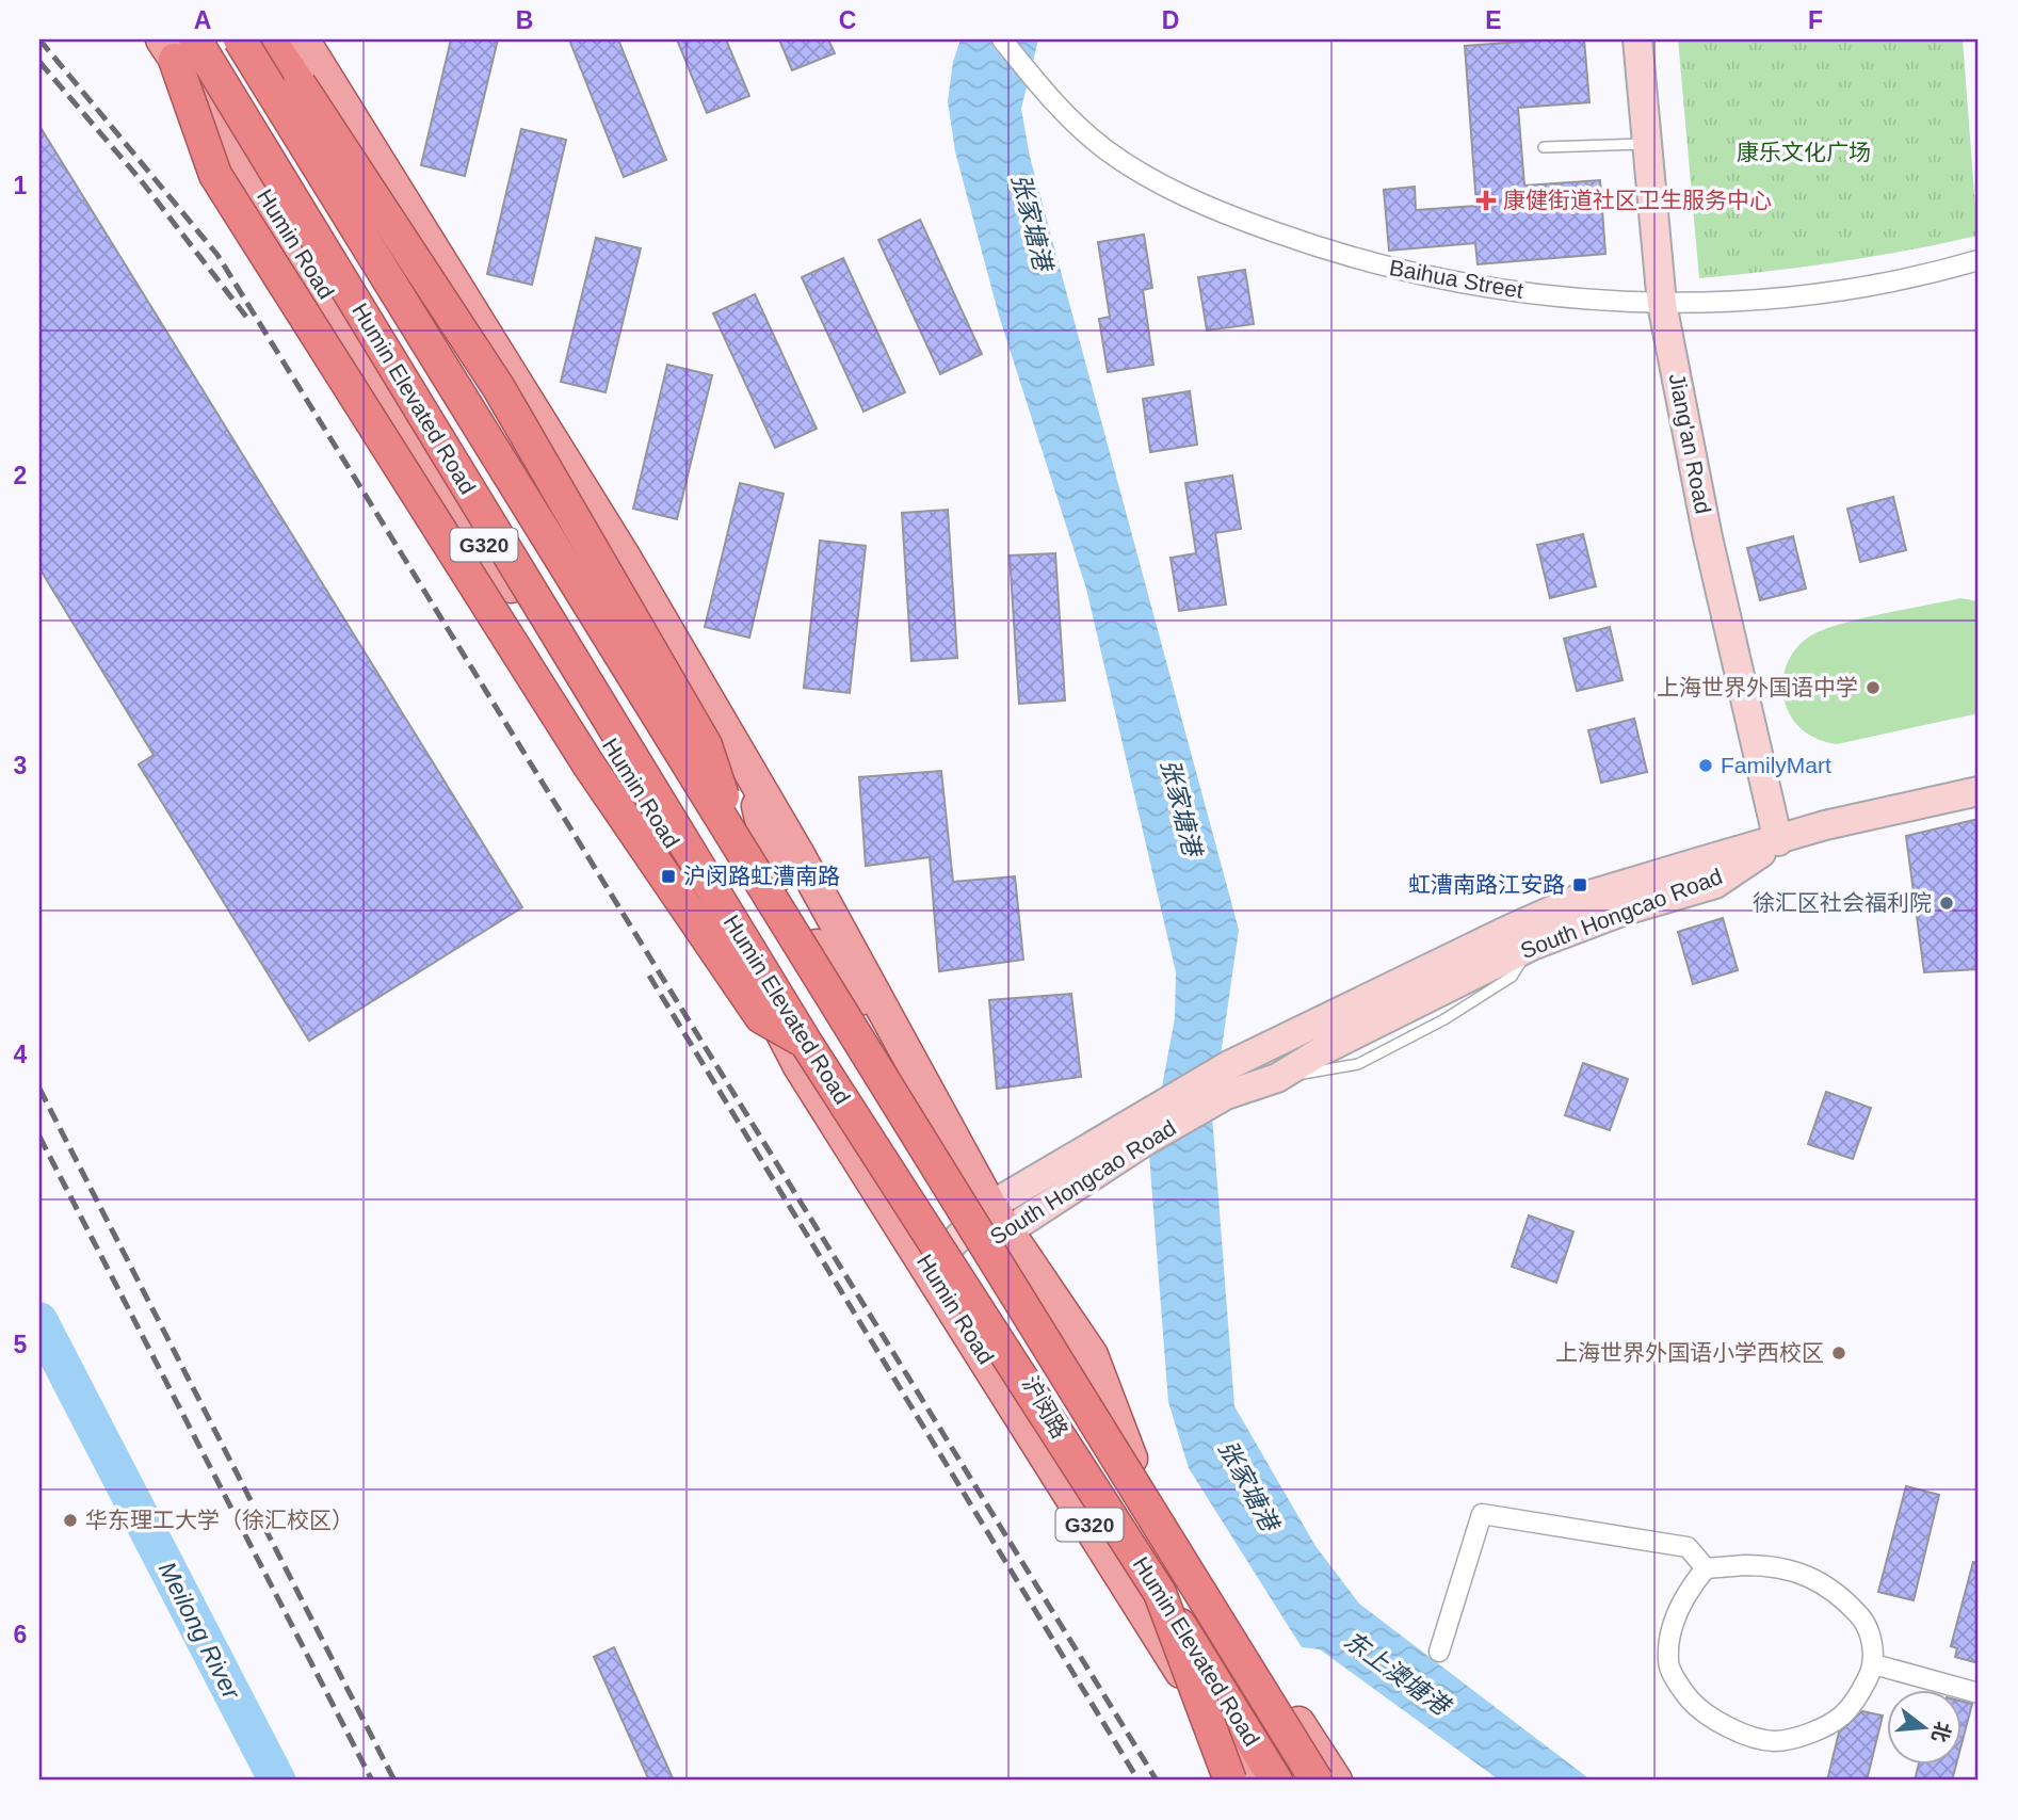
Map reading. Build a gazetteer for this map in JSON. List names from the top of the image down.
{
  "streets": {
    "highway": ["Humin Elevated Road"],
    "main road": [
      "Humin Road",
      "Jiang'an Road",
      "G320",
      "South Hongcao Road",
      "沪闵路"
    ],
    "street": ["Baihua Street"]
  },
  "crossings": [
    ["Humin Road", "Humin Elevated Road"],
    ["Humin Road", "South Hongcao Road"],
    ["Humin Road", "沪闵路"],
    ["Baihua Street", "Jiang'an Road"],
    ["Jiang'an Road", "South Hongcao Road"],
    ["G320", "South Hongcao Road"],
    ["South Hongcao Road", "沪闵路"]
  ],
  "water": ["张家塘港", "Meilong River", "东上澳塘港"],
  "parks": ["康乐文化广场"],
  "places": {
    "health": ["康健街道社区卫生服务中心"],
    "other": [
      "上海世界外国语中学",
      "FamilyMart",
      "徐汇区社会福利院",
      "上海世界外国语小学西校区",
      "华东理工大学（徐汇校区）"
    ],
    "transit": ["沪闵路虹漕南路", "虹漕南路江安路"]
  },
  "north": "right",
  "grid": {
    "columns": [
      "A",
      "B",
      "C",
      "D",
      "E",
      "F"
    ],
    "rows": [
      "1",
      "2",
      "3",
      "4",
      "5",
      "6"
    ]
  }
}
